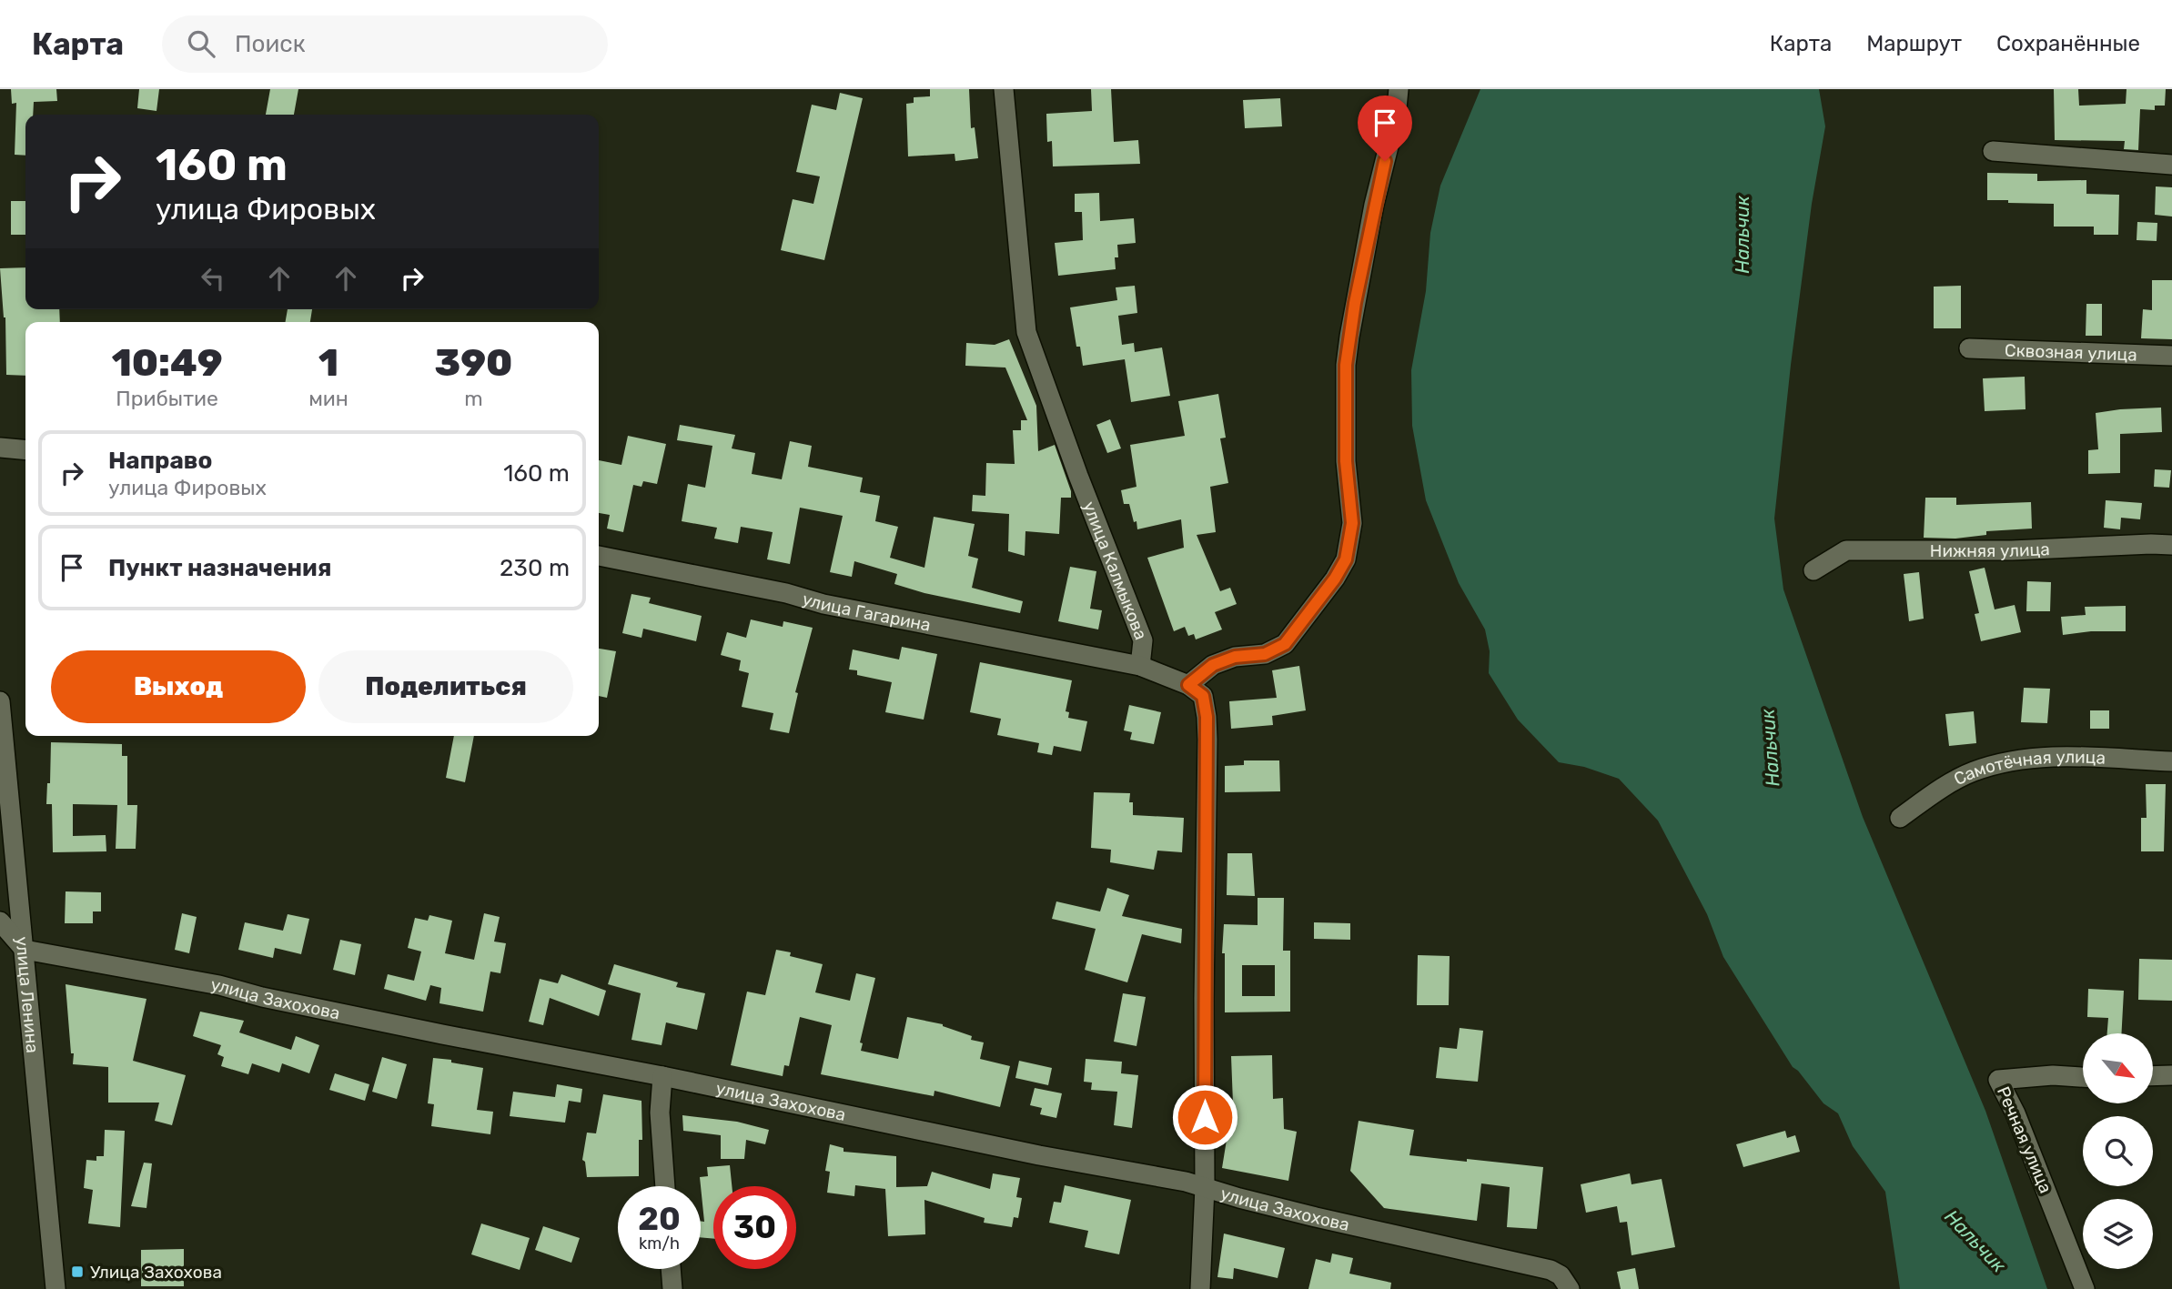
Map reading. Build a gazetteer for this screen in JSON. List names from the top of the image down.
{
  "streets": {
    "street": [
      "Сквозная улица",
      "Нижняя улица",
      "улица Калмыкова",
      "улица Гагарина",
      "Самотёчная улица",
      "улица Ленина",
      "улица Захохова",
      "Речная улица"
    ]
  },
  "crossings": [
    ["улица Калмыкова", "улица Гагарина"],
    ["улица Ленина", "улица Захохова"]
  ],
  "water": ["Нальчик"],
  "places": {
    "transit": ["Улица Захохова"]
  },
  "north": "bottom right",
  "page": {
    "header": "Карта",
    "search": "Поиск",
    "nav": ["Карта", "Маршрут", "Сохранённые"],
    "turn": ["160 m", "улица Фировых"],
    "eta": [
      "10:49",
      "Прибытие",
      "1",
      "мин",
      "390",
      "m"
    ],
    "list": [
      {
        "name": "Направо",
        "note": "улица Фировых",
        "value": "160 m"
      },
      {
        "name": "Пункт назначения",
        "value": "230 m"
      }
    ],
    "buttons": ["Выход", "Поделиться"],
    "speed": "20 km/h",
    "limit": "30"
  }
}
